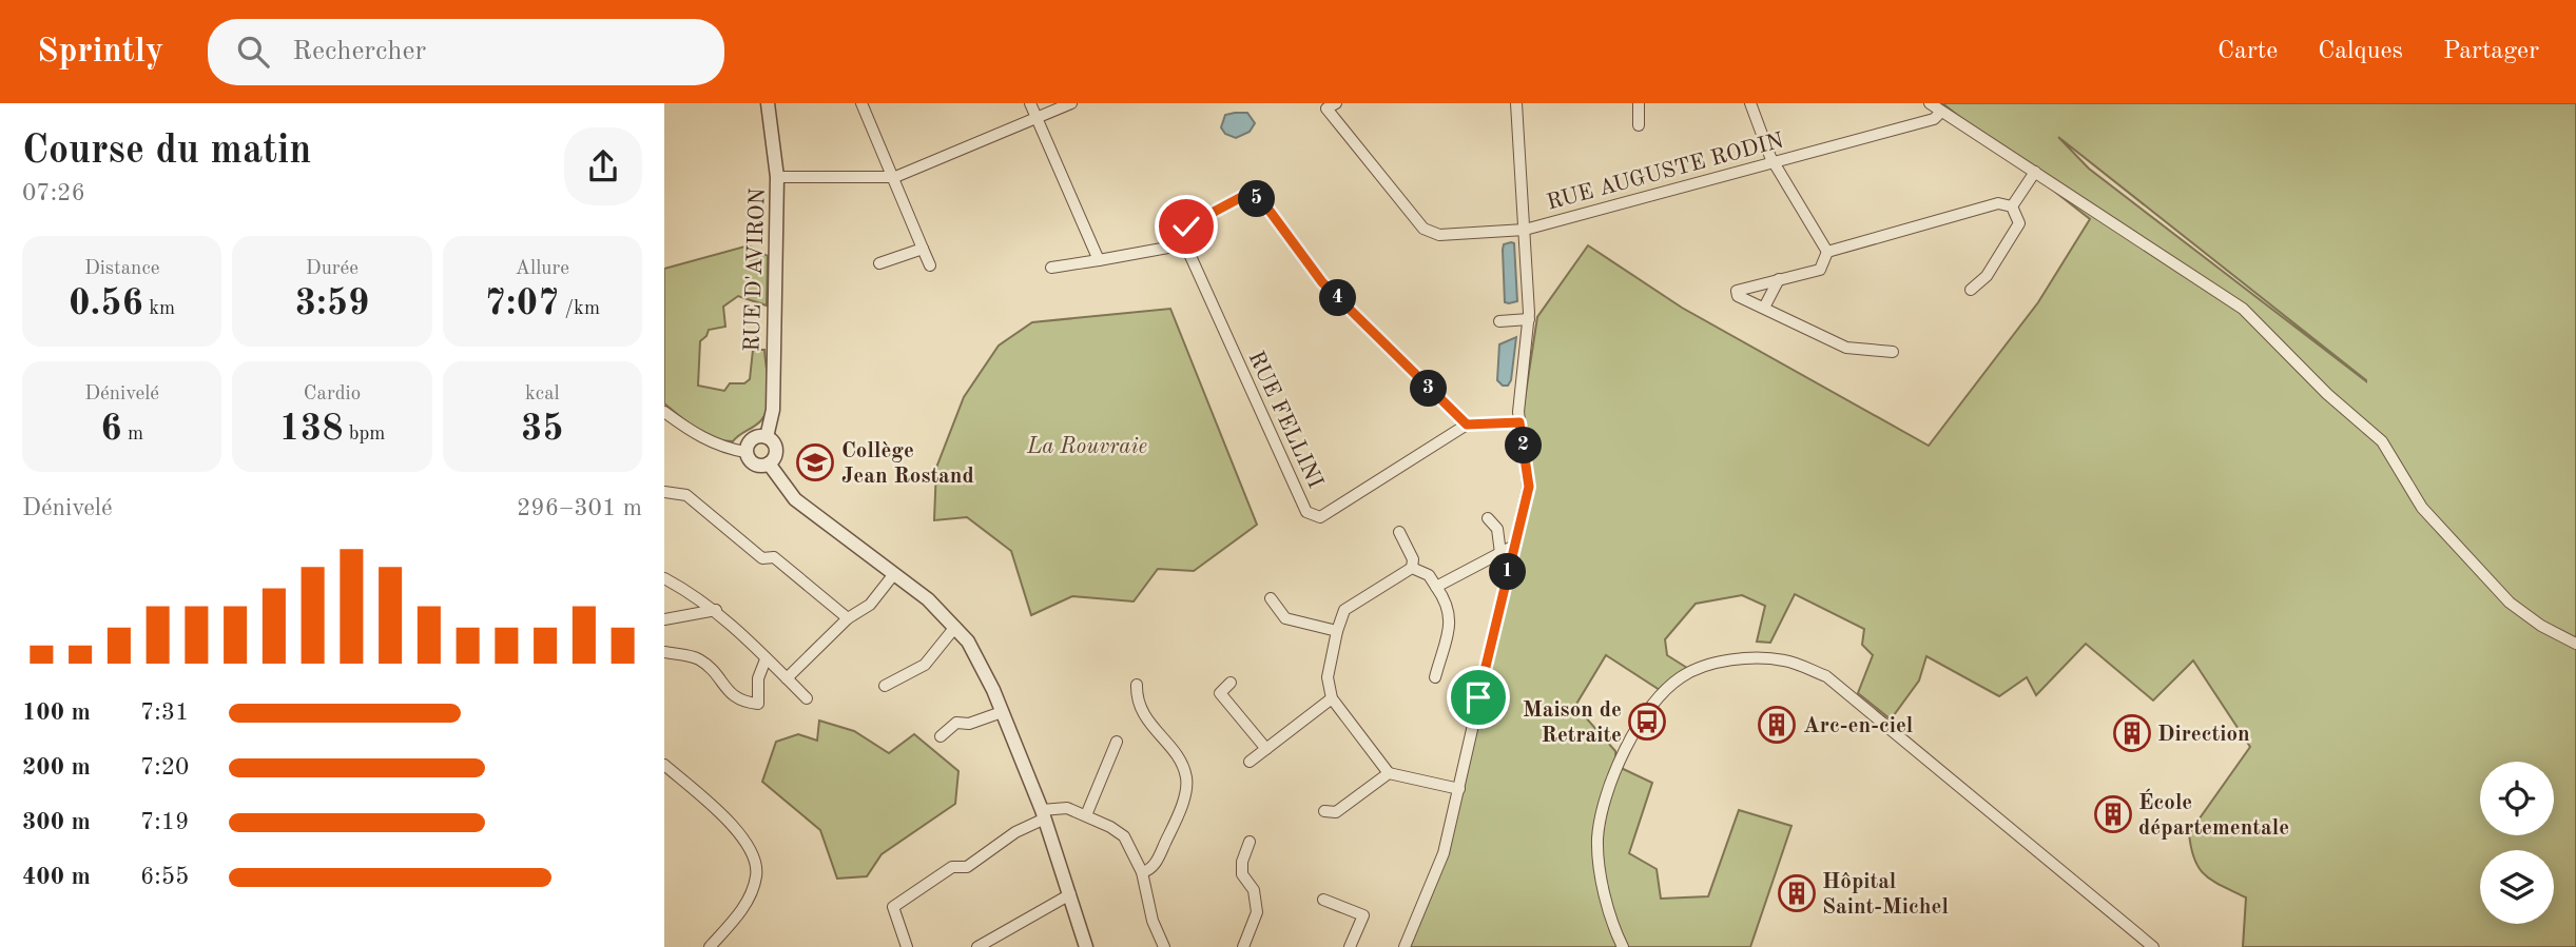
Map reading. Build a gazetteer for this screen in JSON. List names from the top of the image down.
{
  "streets": {
    "street": ["RUE AUGUSTE RODIN", "RUE D'AVIRON", "RUE FELLINI"]
  },
  "parks": ["La Rouvraie"],
  "places": {
    "school or university": ["Collège Jean Rostand"],
    "bus stop": ["Maison de Retraite"],
    "building": [
      "Arc-en-ciel",
      "Direction",
      "École départementale",
      "Hôpital Saint-Michel"
    ]
  },
  "page": {
    "header": "Sprintly",
    "search": "Rechercher",
    "nav": ["Carte", "Calques", "Partager"],
    "heading": ["Course du matin", "07:26"],
    "pins": [
      "5",
      "4",
      "3",
      "2",
      "1"
    ],
    "stats": [
      ["Distance", "0.56 km"],
      ["Durée", "3:59"],
      ["Allure", "7:07 /km"],
      ["Dénivelé", "6 m"],
      ["Cardio", "138 bpm"],
      ["kcal", "35"]
    ],
    "chart": ["Dénivelé", "296–301 m"],
    "list": [
      {
        "name": "100 m",
        "note": "7:31"
      },
      {
        "name": "200 m",
        "note": "7:20"
      },
      {
        "name": "300 m",
        "note": "7:19"
      },
      {
        "name": "400 m",
        "note": "6:55"
      }
    ]
  }
}
